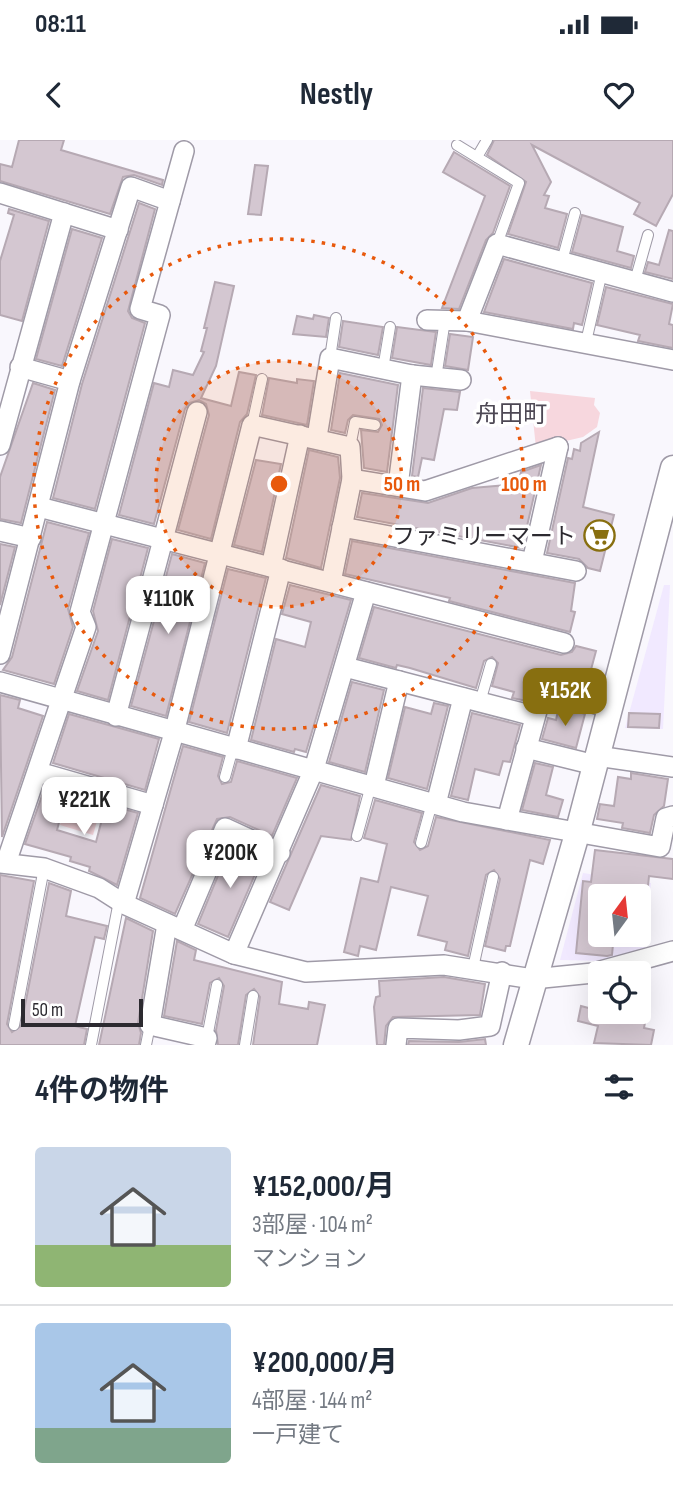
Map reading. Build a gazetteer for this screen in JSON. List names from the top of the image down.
{
  "districts": ["舟田町"],
  "places": {
    "supermarket": ["ファミリーマート"]
  },
  "scale_bar": "50 m",
  "north": "top",
  "page": {
    "status": "08:11",
    "header": "Nestly",
    "price": [
      "¥110K",
      "¥152K",
      "¥221K",
      "¥200K"
    ],
    "scale": "50 m",
    "heading": "4件の物件",
    "list": [
      {
        "name": "¥152,000/月",
        "note": "3部屋 · 104 m² · マンション"
      },
      {
        "name": "¥200,000/月",
        "note": "4部屋 · 144 m² · 一戸建て"
      }
    ]
  },
  "rings": ["50 m", "100 m"]
}
